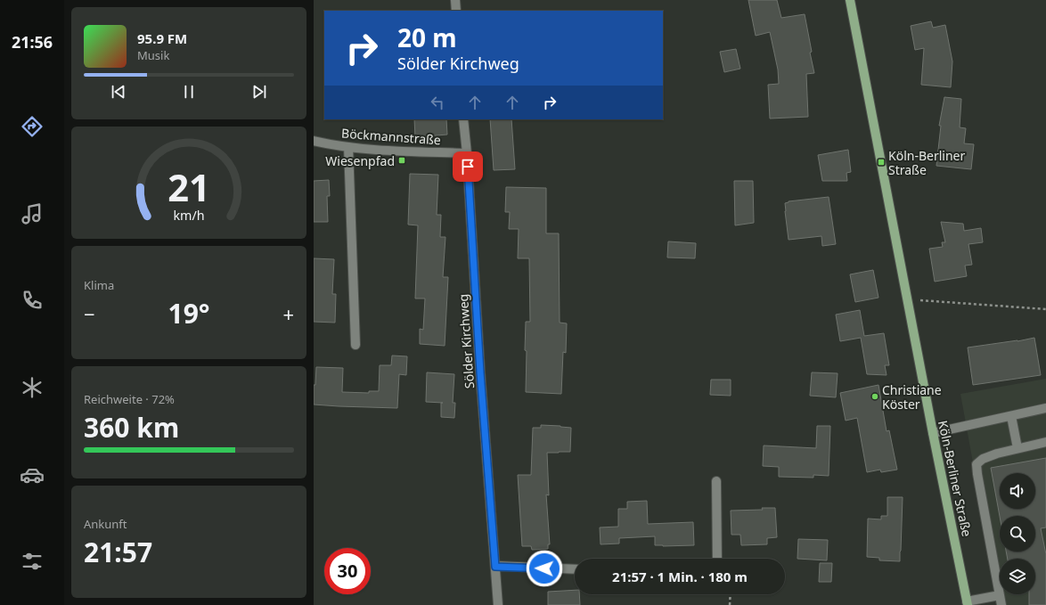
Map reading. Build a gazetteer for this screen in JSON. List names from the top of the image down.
{
  "streets": {
    "main road": ["Köln-Berliner Straße"],
    "street": ["Böckmannstraße", "Sölder Kirchweg"]
  },
  "crossings": [
    ["Böckmannstraße", "Sölder Kirchweg"]
  ],
  "places": {
    "transit": ["Wiesenpfad", "Köln-Berliner Straße"],
    "other": ["Christiane Köster"]
  },
  "page": {
    "tabs": "21:56",
    "turn": ["20 m", "Sölder Kirchweg"],
    "song": ["95.9 FM", "Musik"],
    "tile": [
      "Klima",
      ["Reichweite · 72%", "360 km"],
      ["Ankunft", "21:57"]
    ],
    "heat": ["−", "19°", "+"],
    "limit": "30",
    "trip": "21:57 · 1 Min. · 180 m",
    "gauge": ["21", "km/h"]
  }
}
